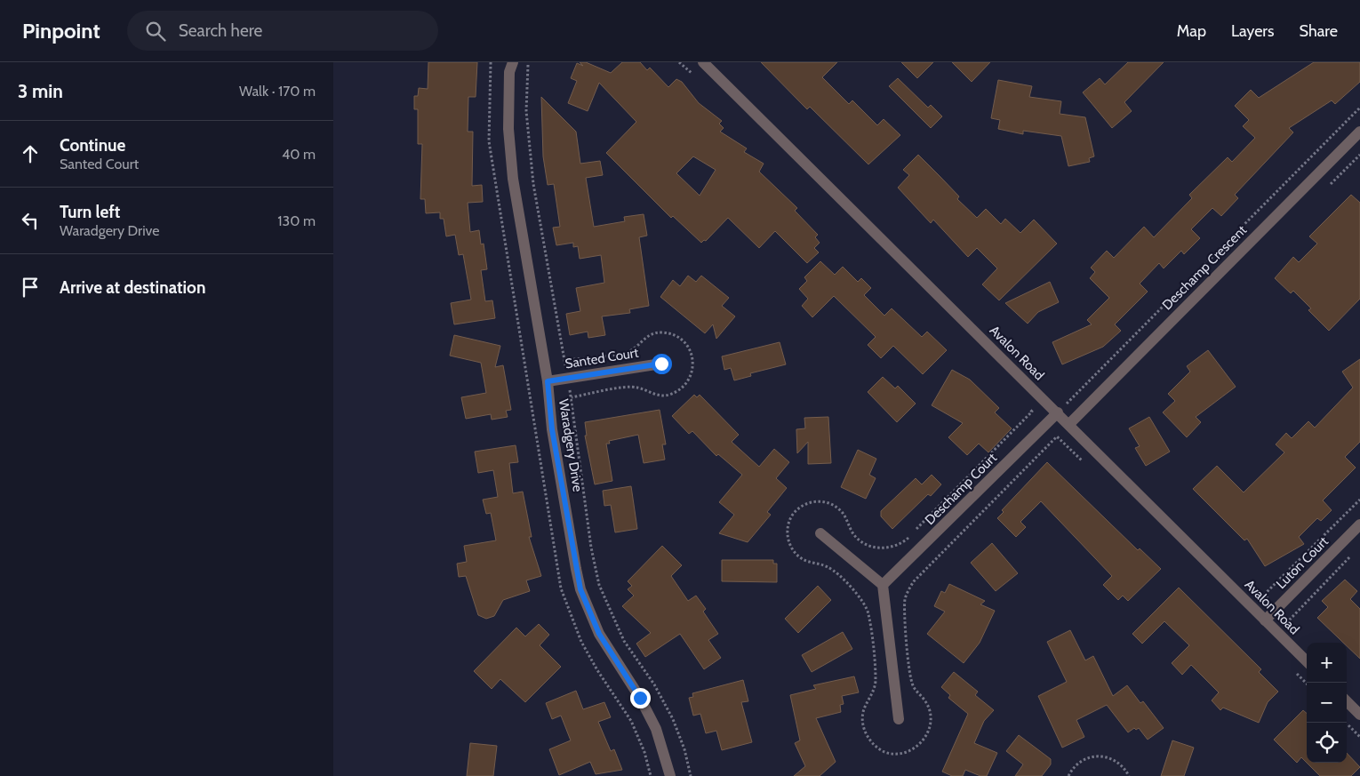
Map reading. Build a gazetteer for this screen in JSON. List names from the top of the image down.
{
  "streets": {
    "street": [
      "Deschamp Crescent",
      "Avalon Road",
      "Santed Court",
      "Waradgery Drive",
      "Deschamp Court",
      "Luton Court"
    ]
  },
  "crossings": [
    ["Deschamp Crescent", "Avalon Road"],
    ["Avalon Road", "Deschamp Court"],
    ["Avalon Road", "Luton Court"],
    ["Santed Court", "Waradgery Drive"]
  ],
  "page": {
    "header": "Pinpoint",
    "search": "Search here",
    "nav": ["Map", "Layers", "Share"],
    "heading": ["3 min", "Walk · 170 m"],
    "list": [
      ["Continue", "Santed Court", "40 m"],
      ["Turn left", "Waradgery Drive", "130 m"],
      "Arrive at destination"
    ],
    "map_buttons": ["+", "−"]
  }
}
